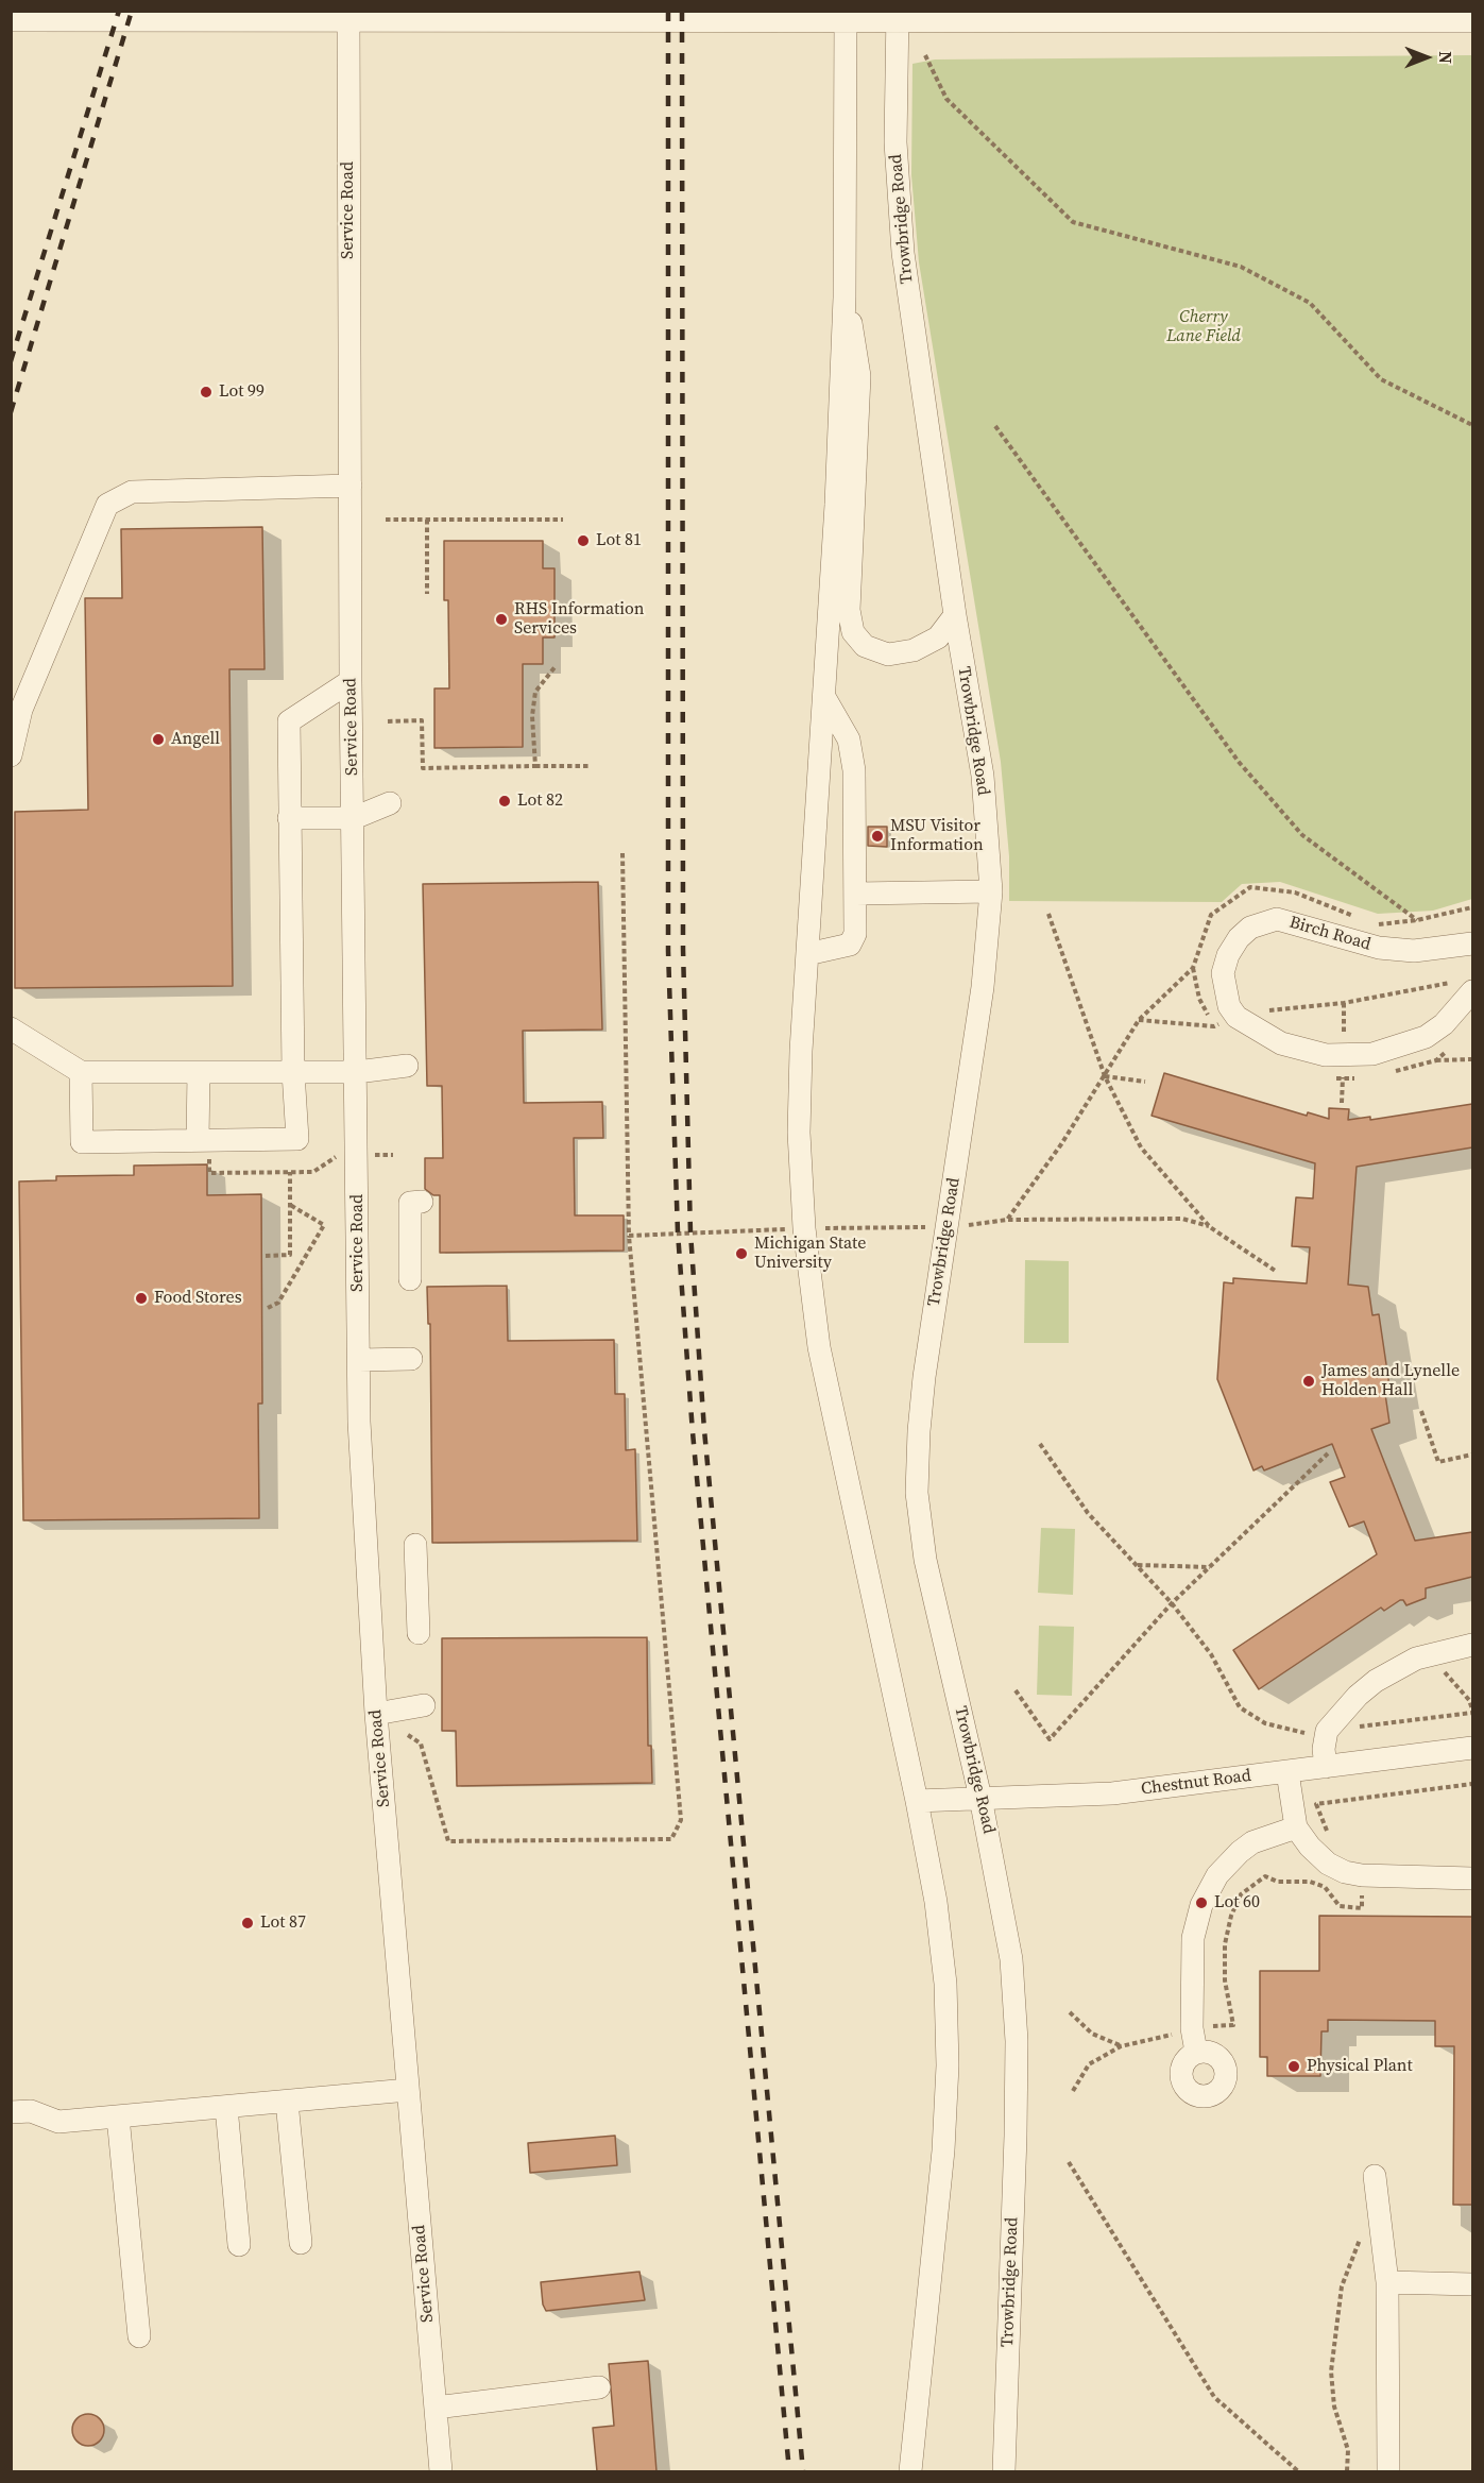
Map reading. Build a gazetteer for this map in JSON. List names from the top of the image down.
{
  "streets": {
    "street": [
      "Service Road",
      "Trowbridge Road",
      "Birch Road",
      "Chestnut Road"
    ]
  },
  "crossings": [
    ["Trowbridge Road", "Chestnut Road"]
  ],
  "parks": ["Cherry Lane Field"],
  "places": [
    "Lot 99",
    "Lot 81",
    "RHS Information Services",
    "Angell",
    "Lot 82",
    "MSU Visitor Information",
    "Michigan State University",
    "Food Stores",
    "James and Lynelle Holden Hall",
    "Lot 60",
    "Lot 87",
    "Physical Plant"
  ],
  "north": "right"
}
